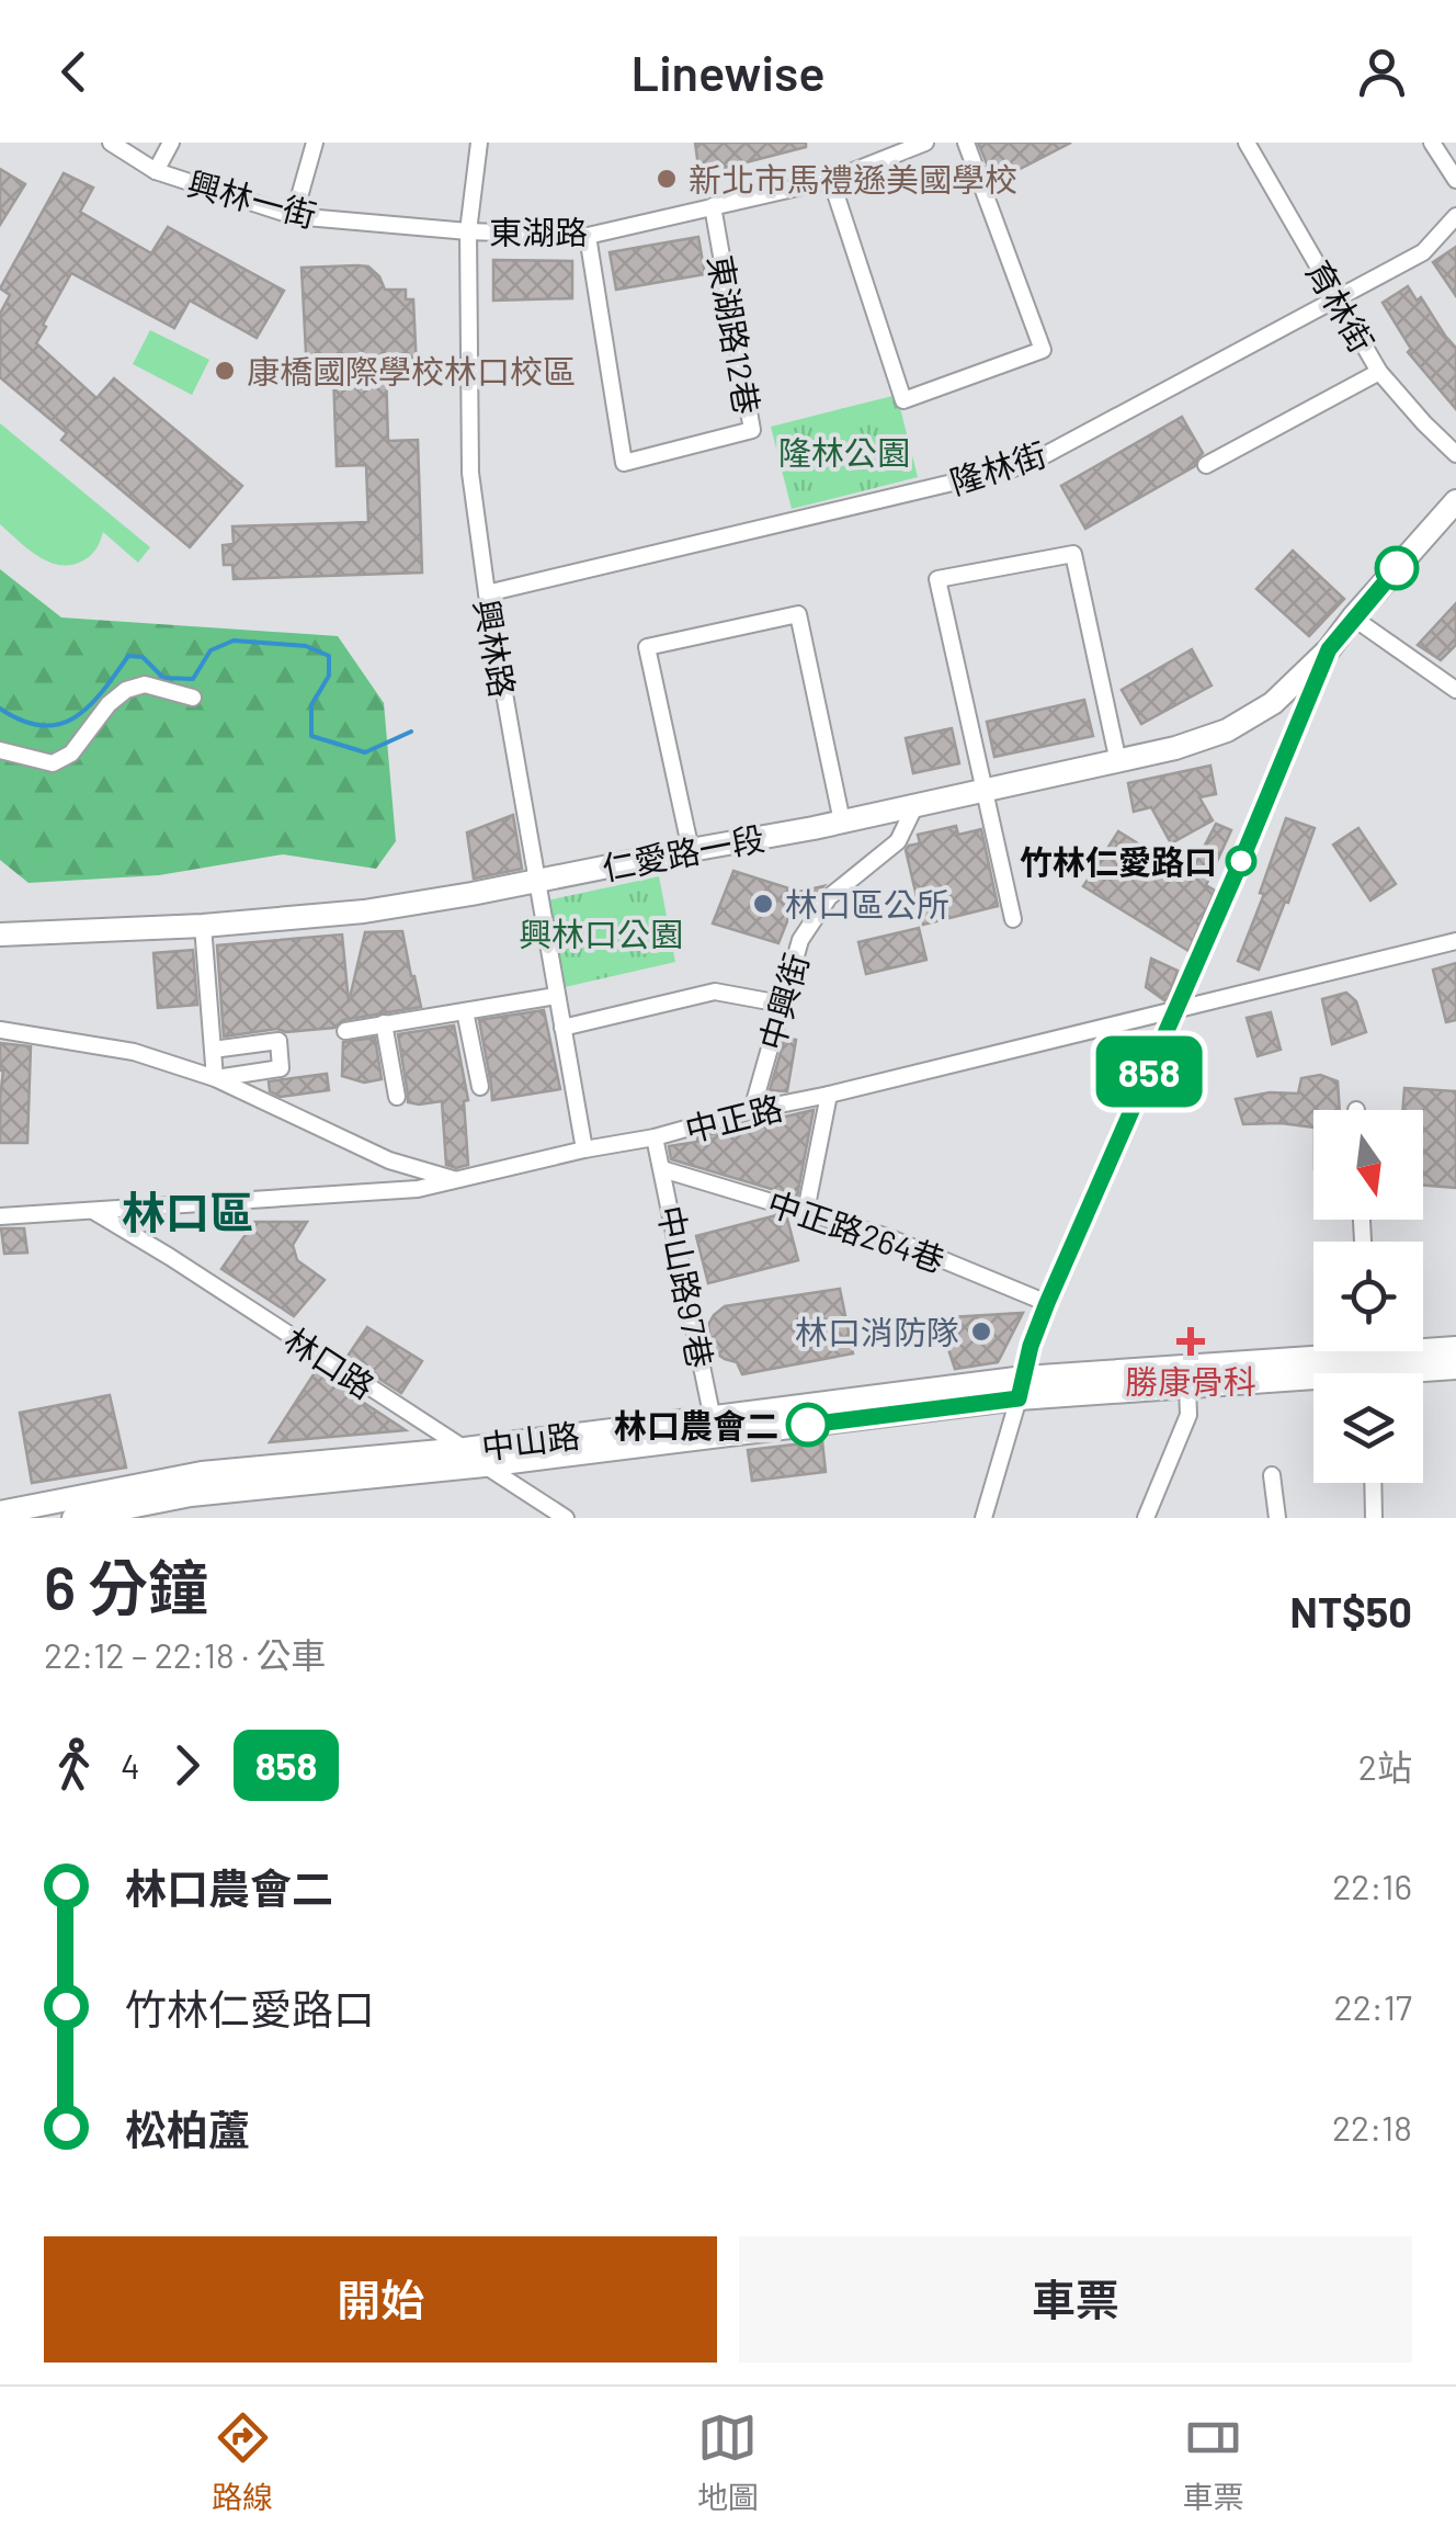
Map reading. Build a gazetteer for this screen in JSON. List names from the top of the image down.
{
  "streets": {
    "main road": ["仁愛路一段", "林口路", "中山路"],
    "street": [
      "興林一街",
      "東湖路",
      "育林街",
      "東湖路12巷",
      "隆林街",
      "興林路",
      "中興街",
      "中正路",
      "中正路264巷",
      "中山路97巷"
    ]
  },
  "crossings": [
    ["興林一街", "東湖路"],
    ["興林一街", "興林路"],
    ["東湖路", "東湖路12巷"],
    ["東湖路", "興林路"],
    ["育林街", "隆林街"],
    ["隆林街", "興林路"],
    ["興林路", "仁愛路一段"],
    ["興林路", "中正路"],
    ["仁愛路一段", "中興街"],
    ["中興街", "中正路"],
    ["中正路", "中山路97巷"],
    ["中正路", "林口路"],
    ["中正路264巷", "中山路97巷"],
    ["中山路97巷", "中山路"],
    ["林口路", "中山路"]
  ],
  "districts": ["林口區"],
  "parks": ["隆林公園", "興林口公園"],
  "places": {
    "other": [
      "新北市馬禮遜美國學校",
      "康橋國際學校林口校區",
      "竹林仁愛路口",
      "林口區公所",
      "林口消防隊",
      "林口農會二"
    ],
    "health": ["勝康骨科"]
  },
  "lines": ["bus line 858"],
  "north": "bottom",
  "page": {
    "header": "Linewise",
    "on_map": "858",
    "heading": ["6 分鐘", "22:12 – 22:18 · 公車", "NT$50"],
    "legs": ["4", "858", "2站"],
    "list": [
      {
        "name": "林口農會二",
        "value": "22:16"
      },
      {
        "name": "竹林仁愛路口",
        "value": "22:17"
      },
      {
        "name": "松柏蘆",
        "value": "22:18"
      }
    ],
    "buttons": ["開始", "車票"],
    "tabs": ["路線", "地圖", "車票"]
  }
}
